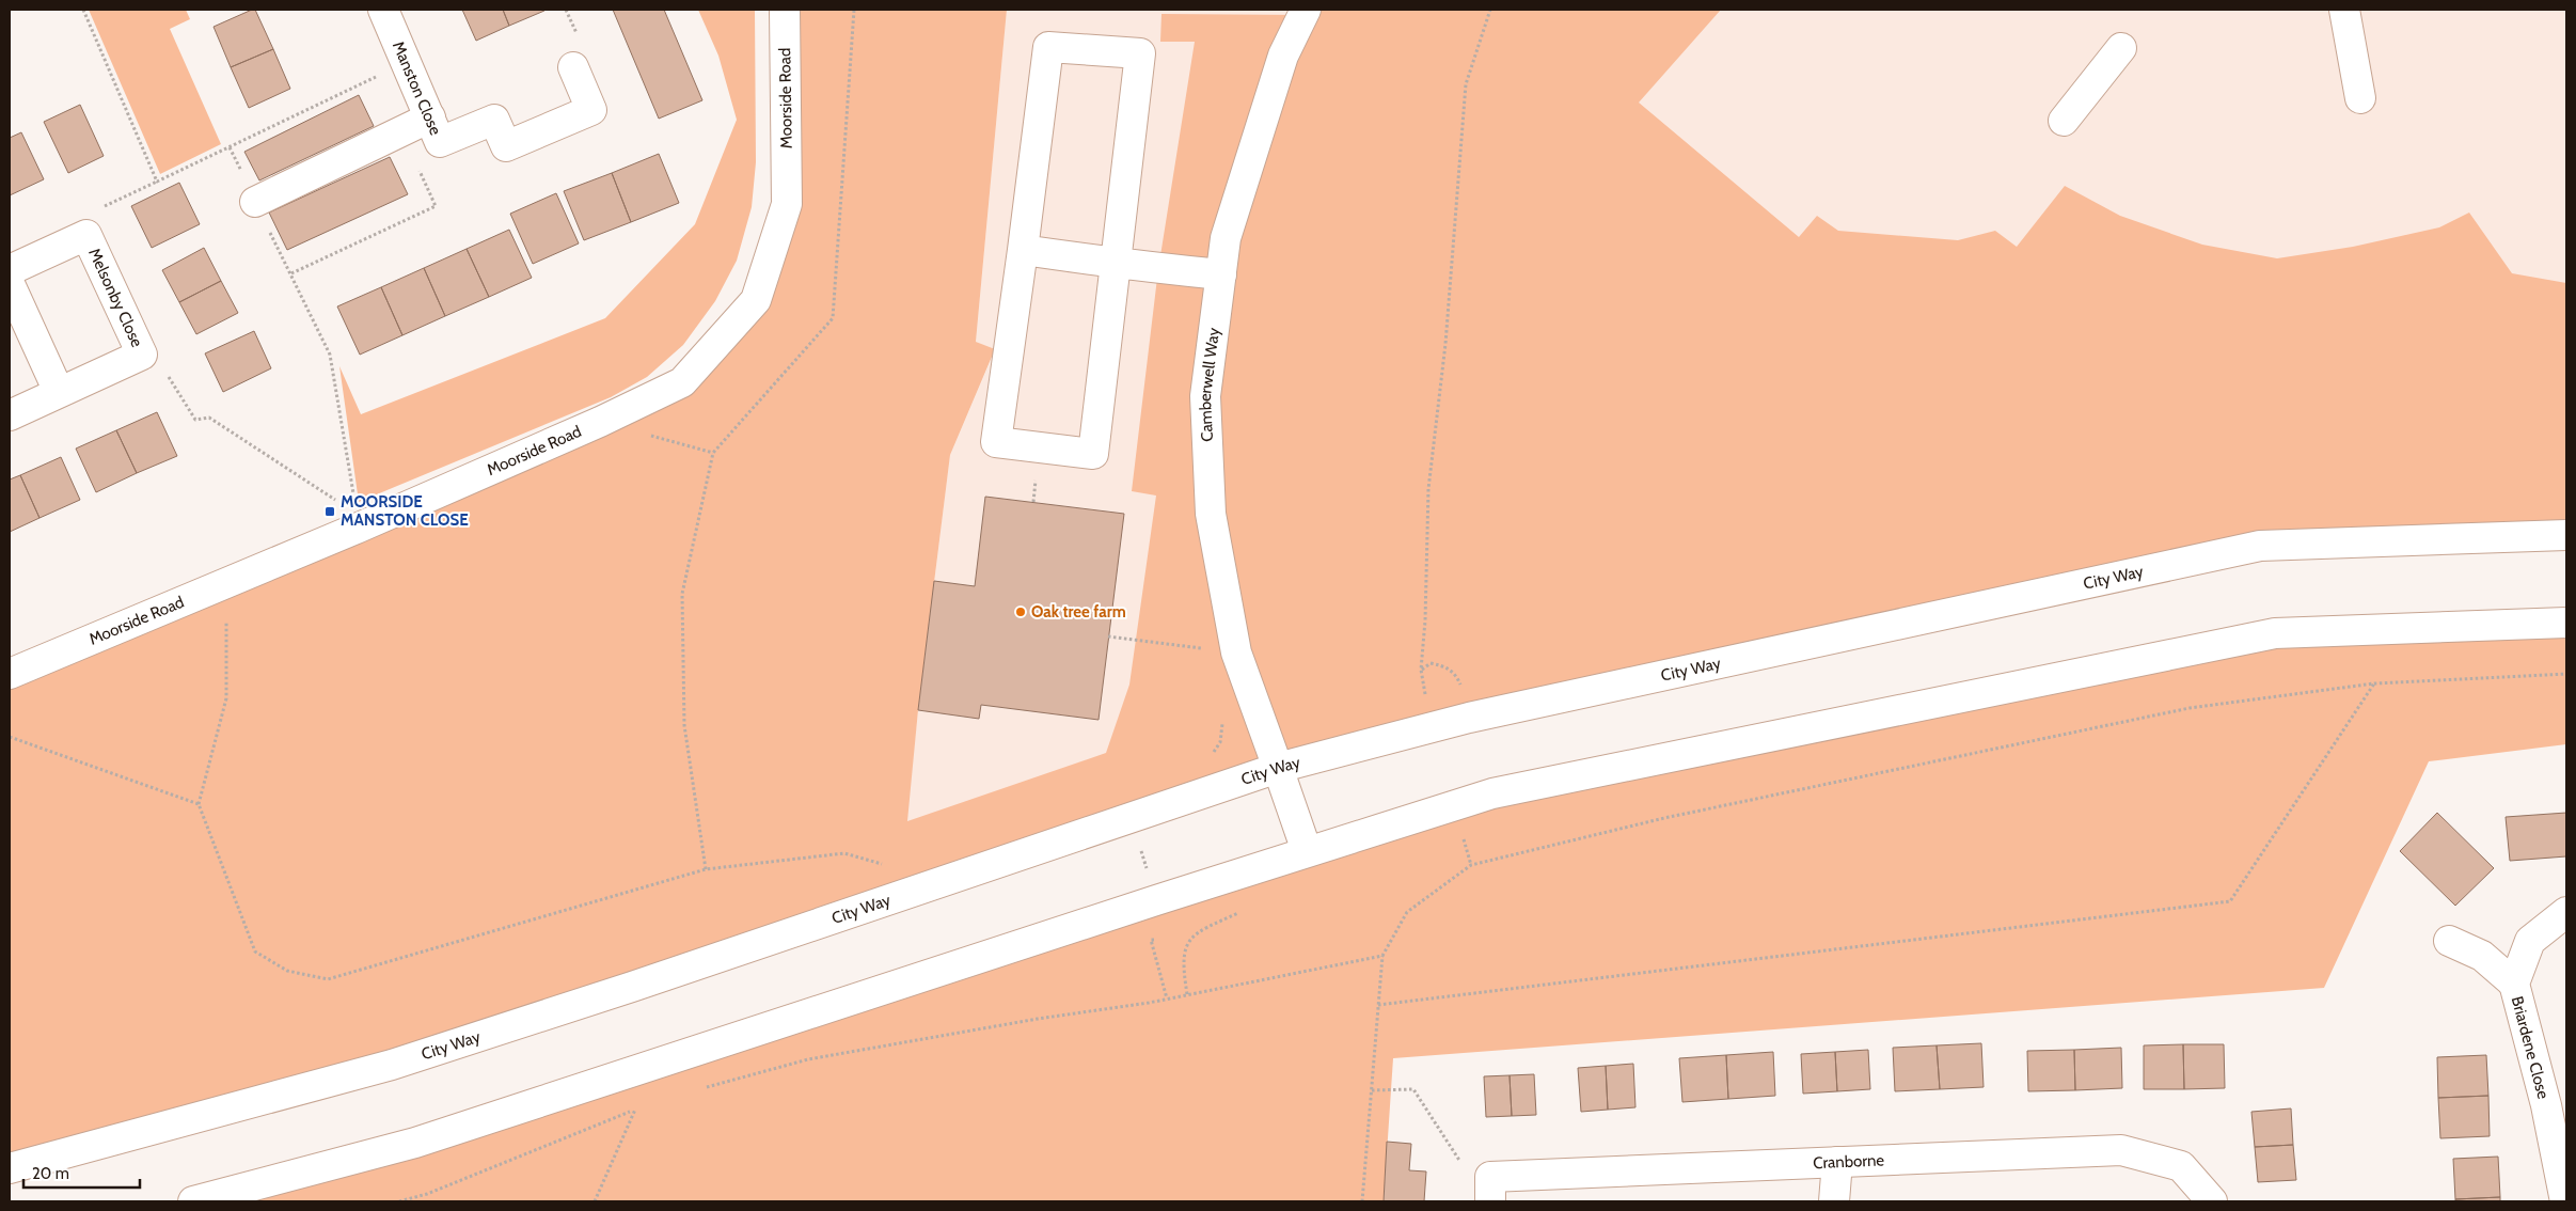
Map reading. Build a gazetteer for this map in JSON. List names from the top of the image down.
{
  "streets": {
    "main road": [
      "Manston Close",
      "Moorside Road",
      "Melsonby Close",
      "Camberwell Way",
      "City Way",
      "Briardene Close",
      "Cranborne"
    ]
  },
  "crossings": [
    ["Camberwell Way", "City Way"]
  ],
  "places": {
    "transit": ["MOORSIDE MANSTON CLOSE"],
    "other": ["Oak tree farm"]
  },
  "scale_bar": "20 m"
}
